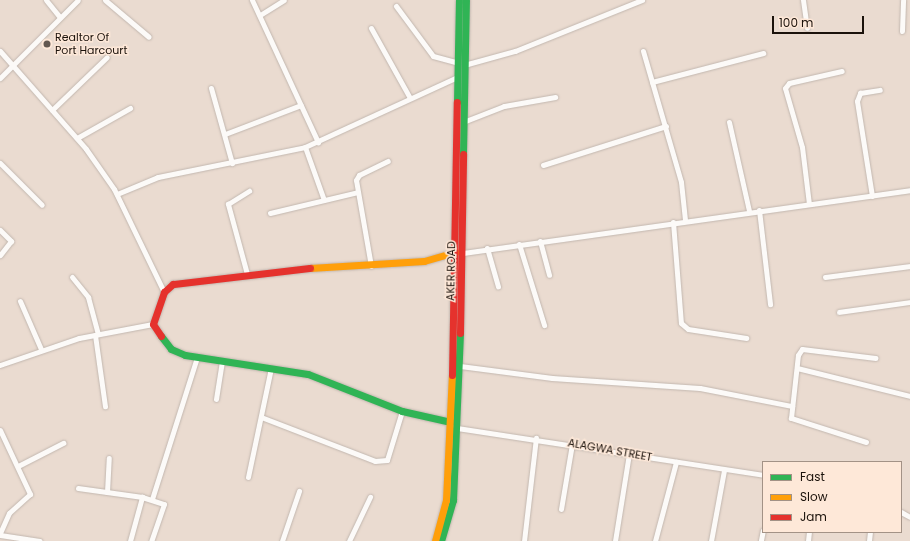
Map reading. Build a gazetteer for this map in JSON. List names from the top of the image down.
{
  "streets": {
    "street": ["AKER ROAD", "ALAGWA STREET"]
  },
  "crossings": [
    ["AKER ROAD", "ALAGWA STREET"]
  ],
  "places": ["Realtor Of Port Harcourt"],
  "legend": ["Fast", "Slow", "Jam"],
  "scale_bar": "100 m"
}
